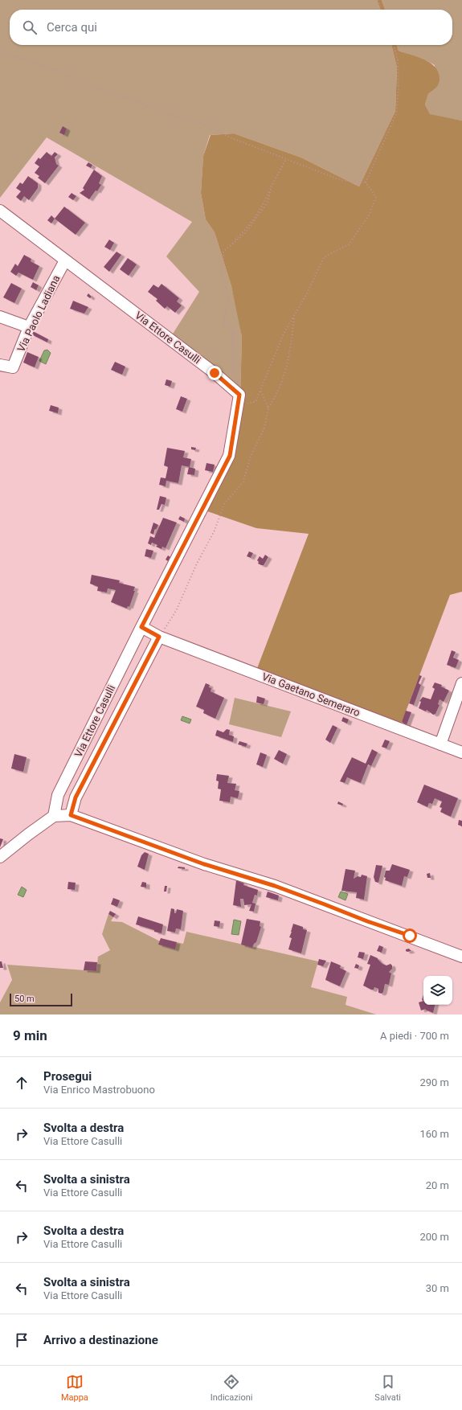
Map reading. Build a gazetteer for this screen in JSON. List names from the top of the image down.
{
  "streets": {
    "street": ["Via Paolo Ladiana", "Via Ettore Casulli", "Via Gaetano Semeraro"]
  },
  "crossings": [
    ["Via Paolo Ladiana", "Via Ettore Casulli"],
    ["Via Ettore Casulli", "Via Gaetano Semeraro"]
  ],
  "scale_bar": "50 m",
  "page": {
    "search": "Cerca qui",
    "scale": "50 m",
    "heading": ["9 min", "A piedi · 700 m"],
    "list": [
      ["Prosegui", "Via Enrico Mastrobuono", "290 m"],
      ["Svolta a destra", "Via Ettore Casulli", "160 m"],
      ["Svolta a sinistra", "Via Ettore Casulli", "20 m"],
      ["Svolta a destra", "Via Ettore Casulli", "200 m"],
      ["Svolta a sinistra", "Via Ettore Casulli", "30 m"],
      "Arrivo a destinazione"
    ],
    "nav": ["Mappa", "Indicazioni", "Salvati"]
  }
}
